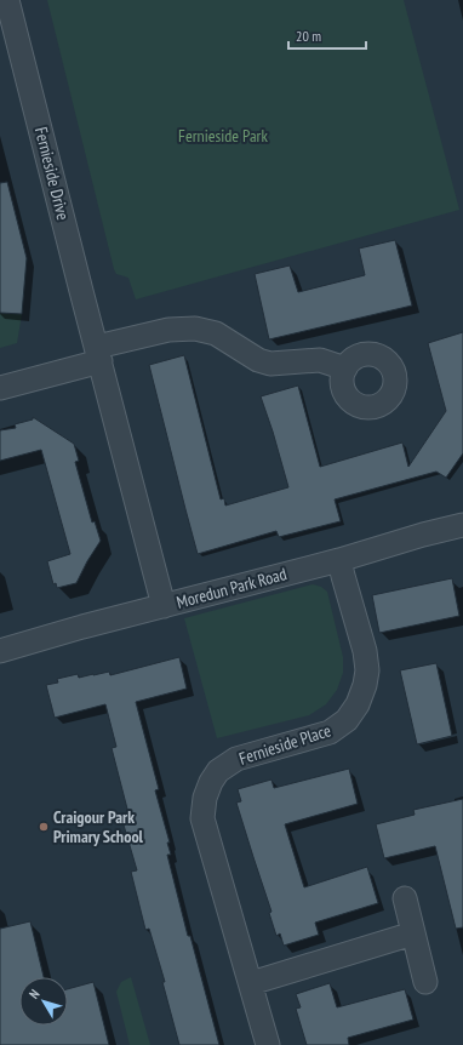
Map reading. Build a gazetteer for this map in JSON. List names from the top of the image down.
{
  "streets": {
    "street": ["Fernieside Drive", "Moredun Park Road", "Fernieside Place"]
  },
  "crossings": [
    ["Fernieside Drive", "Moredun Park Road"],
    ["Moredun Park Road", "Fernieside Place"]
  ],
  "parks": ["Fernieside Park"],
  "places": ["Craigour Park Primary School"],
  "scale_bar": "20 m",
  "north": "top left"
}
